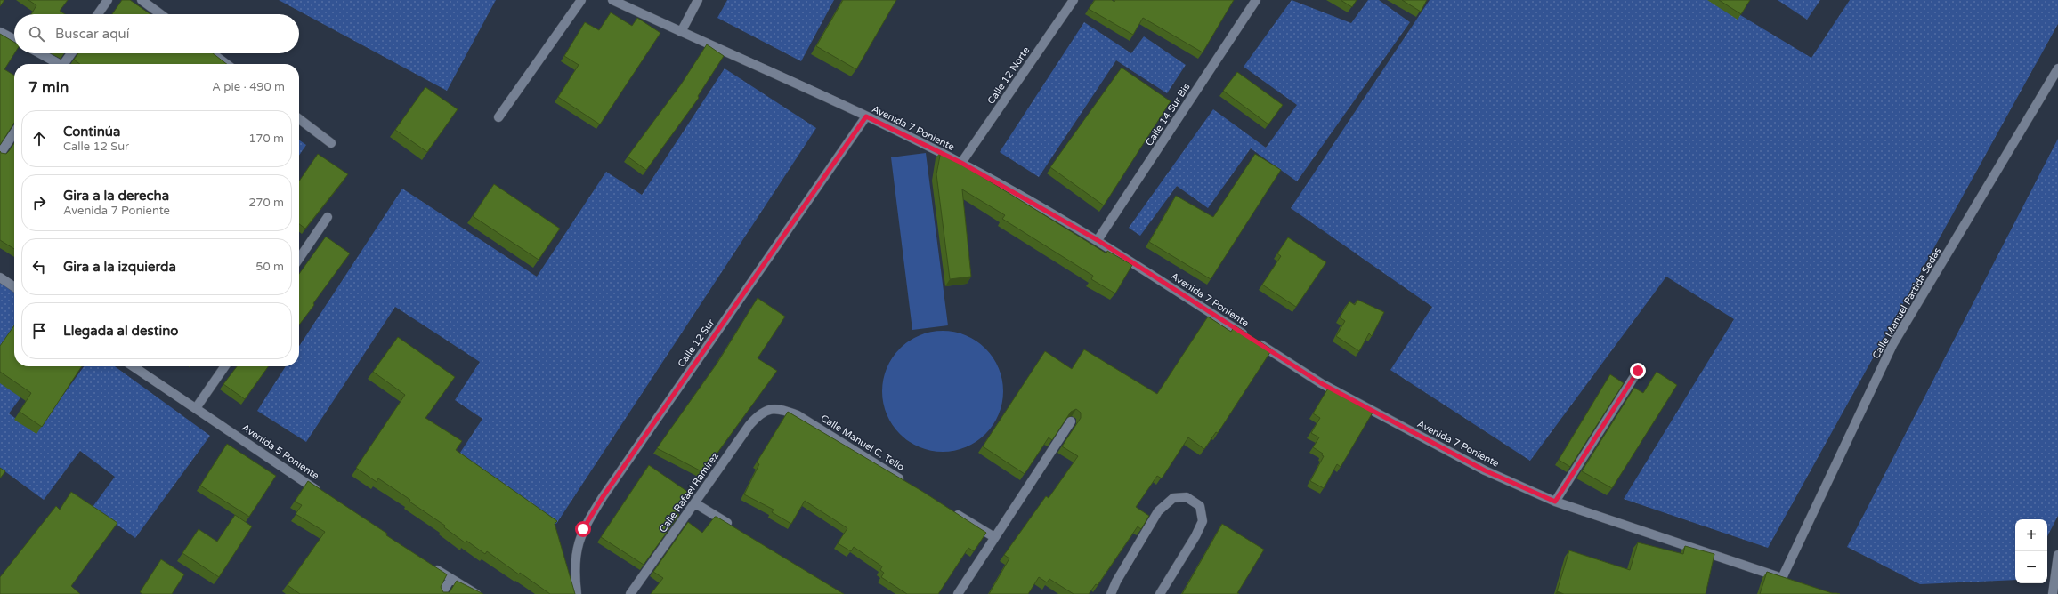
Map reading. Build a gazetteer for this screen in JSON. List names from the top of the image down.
{
  "streets": {
    "street": [
      "Calle 12 Norte",
      "Calle 14 Sur Bis",
      "Avenida 7 Poniente",
      "Calle Manuel Partida Sedas",
      "Calle 12 Sur",
      "Calle Manuel C. Tello",
      "Avenida 5 Poniente",
      "Calle Rafael Ramírez"
    ]
  },
  "crossings": [
    ["Calle 12 Norte", "Avenida 7 Poniente"],
    ["Calle 14 Sur Bis", "Avenida 7 Poniente"],
    ["Avenida 7 Poniente", "Calle Manuel Partida Sedas"],
    ["Avenida 7 Poniente", "Calle 12 Sur"],
    ["Calle Manuel C. Tello", "Calle Rafael Ramírez"]
  ],
  "page": {
    "search": "Buscar aquí",
    "heading": ["7 min", "A pie · 490 m"],
    "list": [
      ["Continúa", "Calle 12 Sur", "170 m"],
      ["Gira a la derecha", "Avenida 7 Poniente", "270 m"],
      ["Gira a la izquierda", "50 m"],
      "Llegada al destino"
    ],
    "map_buttons": ["+", "−"]
  }
}
